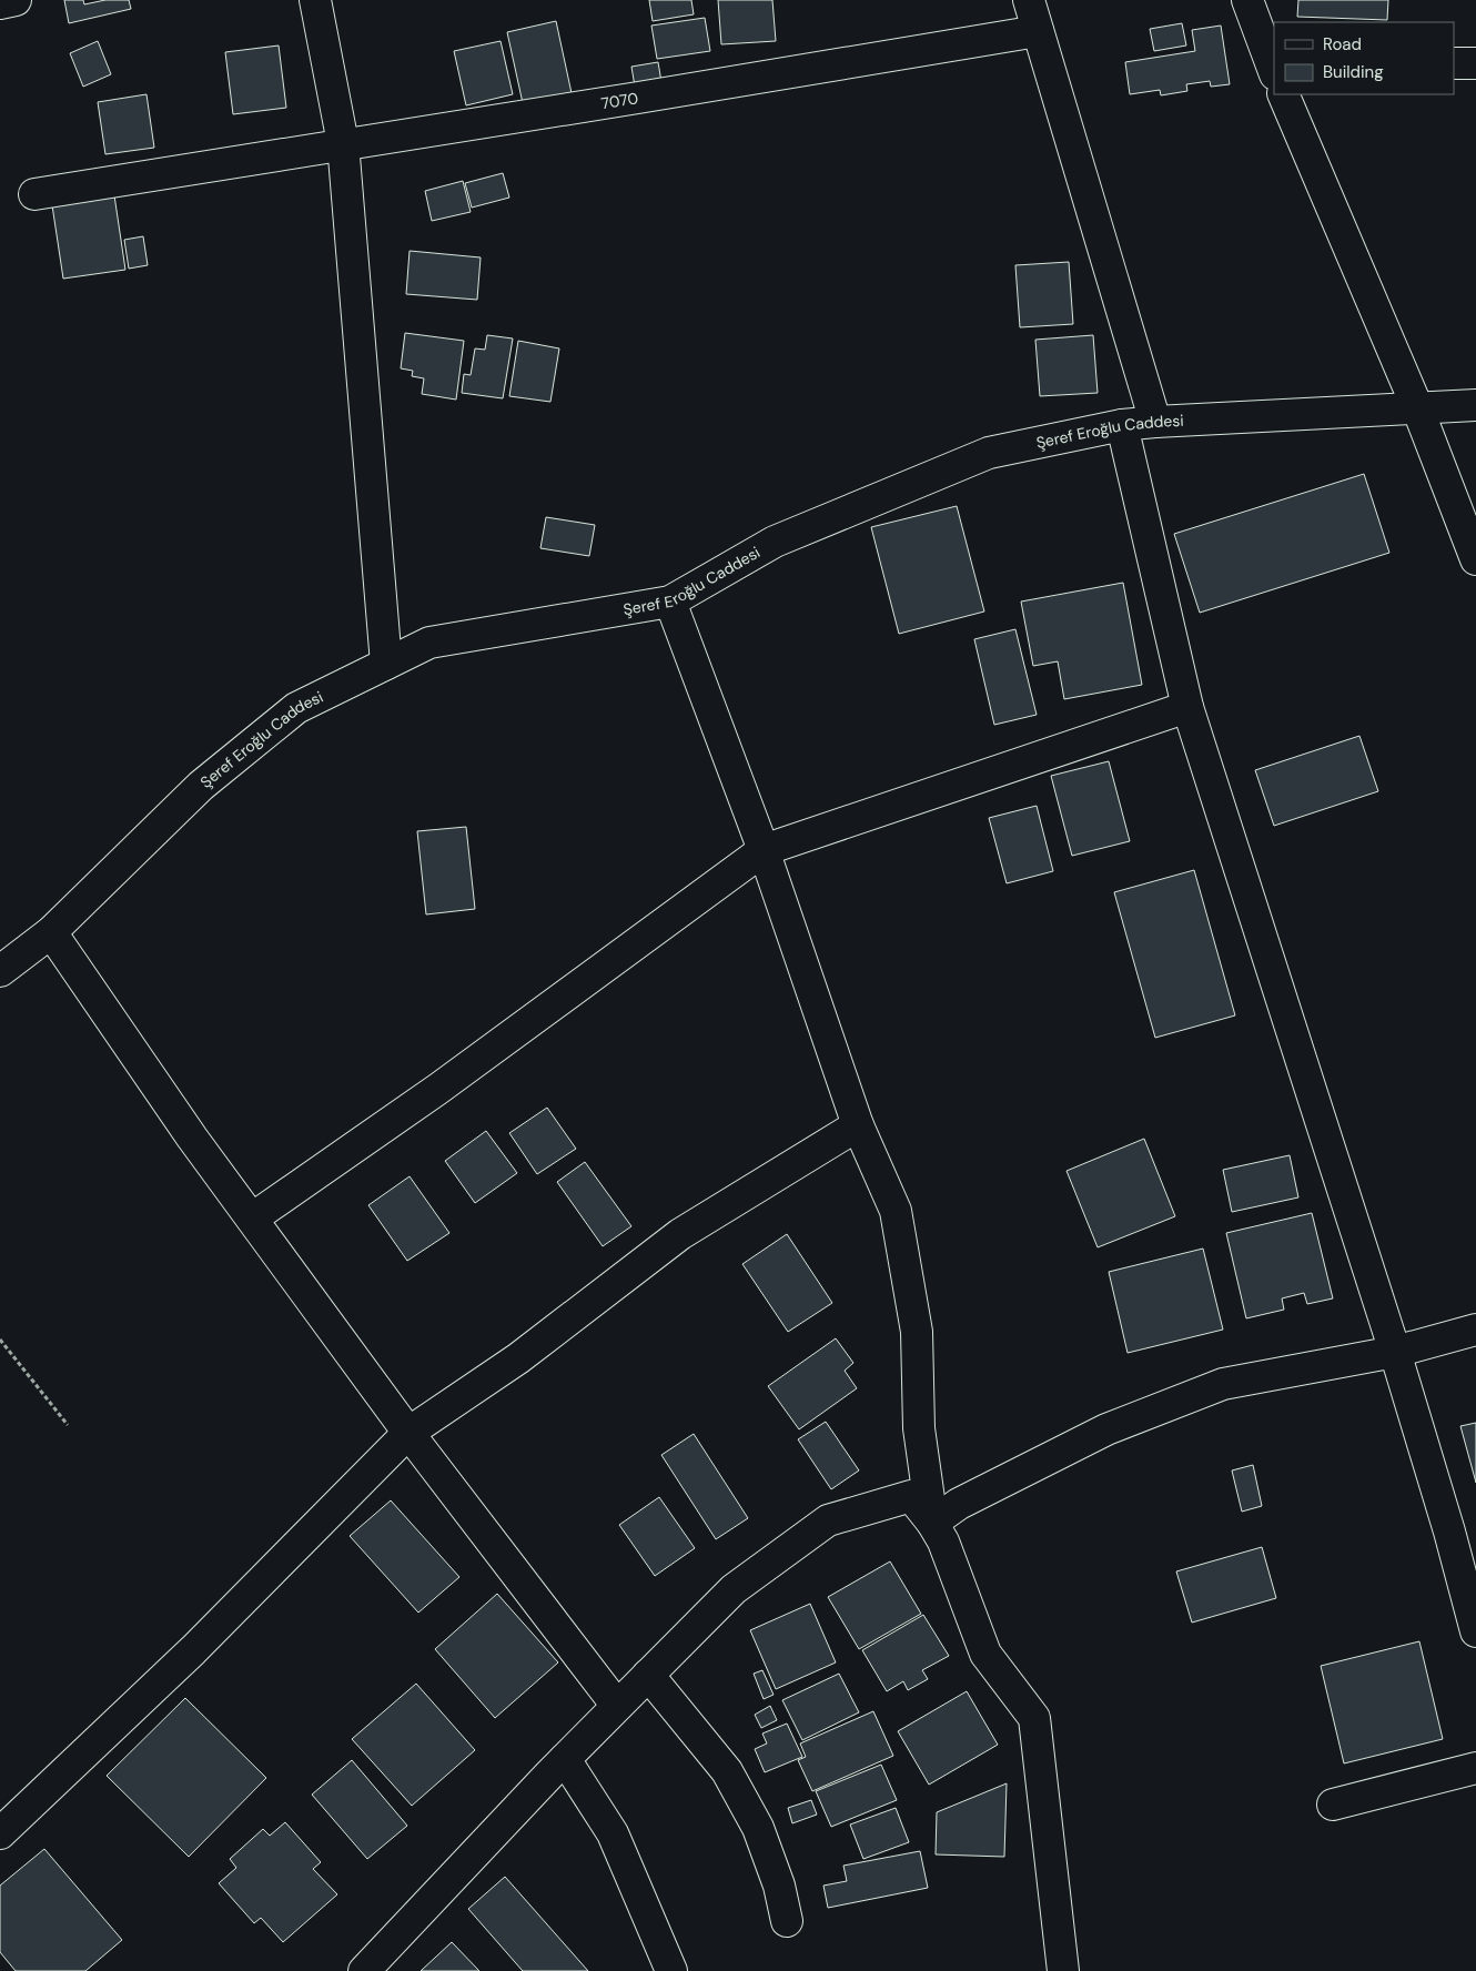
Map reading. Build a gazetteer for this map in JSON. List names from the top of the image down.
{
  "streets": {
    "street": ["7070", "Şeref Eroğlu Caddesi"]
  },
  "legend": ["Road", "Building"]
}
